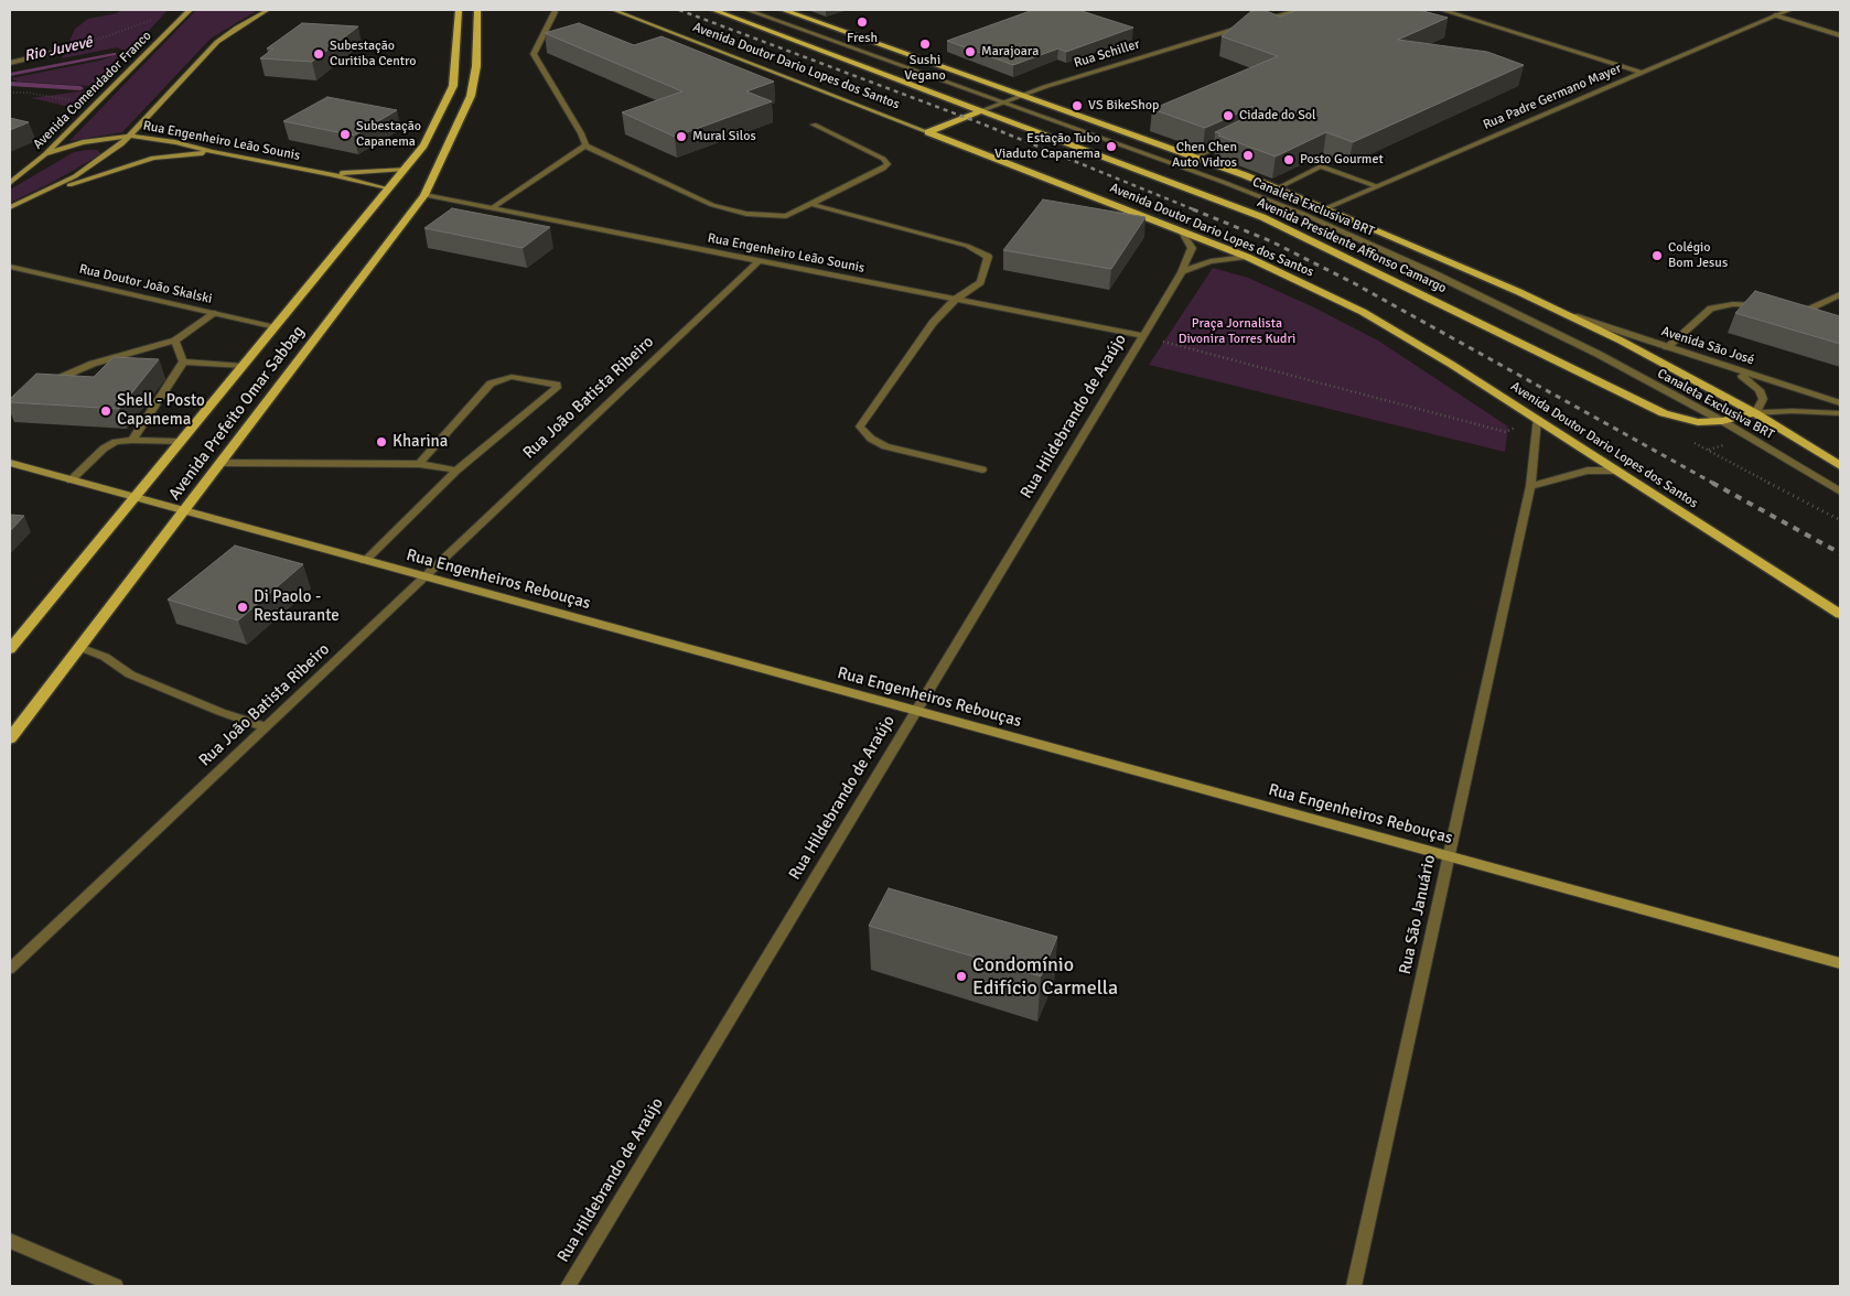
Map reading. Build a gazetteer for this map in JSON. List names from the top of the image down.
{
  "streets": {
    "main road": [
      "Rua Schiller",
      "Avenida Doutor Dario Lopes dos Santos",
      "Avenida Comendador Franco",
      "Rua Engenheiro Leão Sounis",
      "Avenida Presidente Affonso Camargo",
      "Avenida Prefeito Omar Sabbag",
      "Rua Engenheiros Rebouças"
    ],
    "street": [
      "Rua Padre Germano Mayer",
      "Canaleta Exclusiva BRT",
      "Rua Doutor João Skalski",
      "Avenida São José",
      "Rua João Batista Ribeiro",
      "Rua Hildebrando de Araújo",
      "Rua São Januário"
    ]
  },
  "crossings": [
    ["Rua Schiller", "Avenida Doutor Dario Lopes dos Santos"],
    ["Rua Schiller", "Canaleta Exclusiva BRT"],
    ["Rua Schiller", "Avenida Presidente Affonso Camargo"],
    ["Avenida Doutor Dario Lopes dos Santos", "Rua Hildebrando de Araújo"],
    ["Avenida Doutor Dario Lopes dos Santos", "Rua São Januário"],
    ["Avenida Comendador Franco", "Rua Engenheiro Leão Sounis"],
    ["Rua Padre Germano Mayer", "Avenida Presidente Affonso Camargo"],
    ["Rua Engenheiro Leão Sounis", "Rua João Batista Ribeiro"],
    ["Rua Engenheiro Leão Sounis", "Avenida Prefeito Omar Sabbag"],
    ["Rua Engenheiro Leão Sounis", "Rua Hildebrando de Araújo"],
    ["Canaleta Exclusiva BRT", "Avenida Presidente Affonso Camargo"],
    ["Avenida Presidente Affonso Camargo", "Avenida São José"],
    ["Rua Doutor João Skalski", "Avenida Prefeito Omar Sabbag"],
    ["Rua João Batista Ribeiro", "Rua Engenheiros Rebouças"],
    ["Avenida Prefeito Omar Sabbag", "Rua Engenheiros Rebouças"],
    ["Rua Hildebrando de Araújo", "Rua Engenheiros Rebouças"],
    ["Rua Engenheiros Rebouças", "Rua São Januário"]
  ],
  "water": ["Rio Juvevê"],
  "parks": ["Praça Jornalista Divonira Torres Kudri"],
  "places": [
    "Fresh",
    "Sushi Vegano",
    "Marajoara",
    "Subestação Curitiba Centro",
    "VS BikeShop",
    "Cidade do Sol",
    "Subestação Capanema",
    "Mural Silos",
    "Estação Tubo Viaduto Capanema",
    "Chen Chen Auto Vidros",
    "Posto Gourmet",
    "Colégio Bom Jesus",
    "Shell - Posto Capanema",
    "Kharina",
    "Di Paolo - Restaurante",
    "Condomínio Edifício Carmella"
  ]
}
